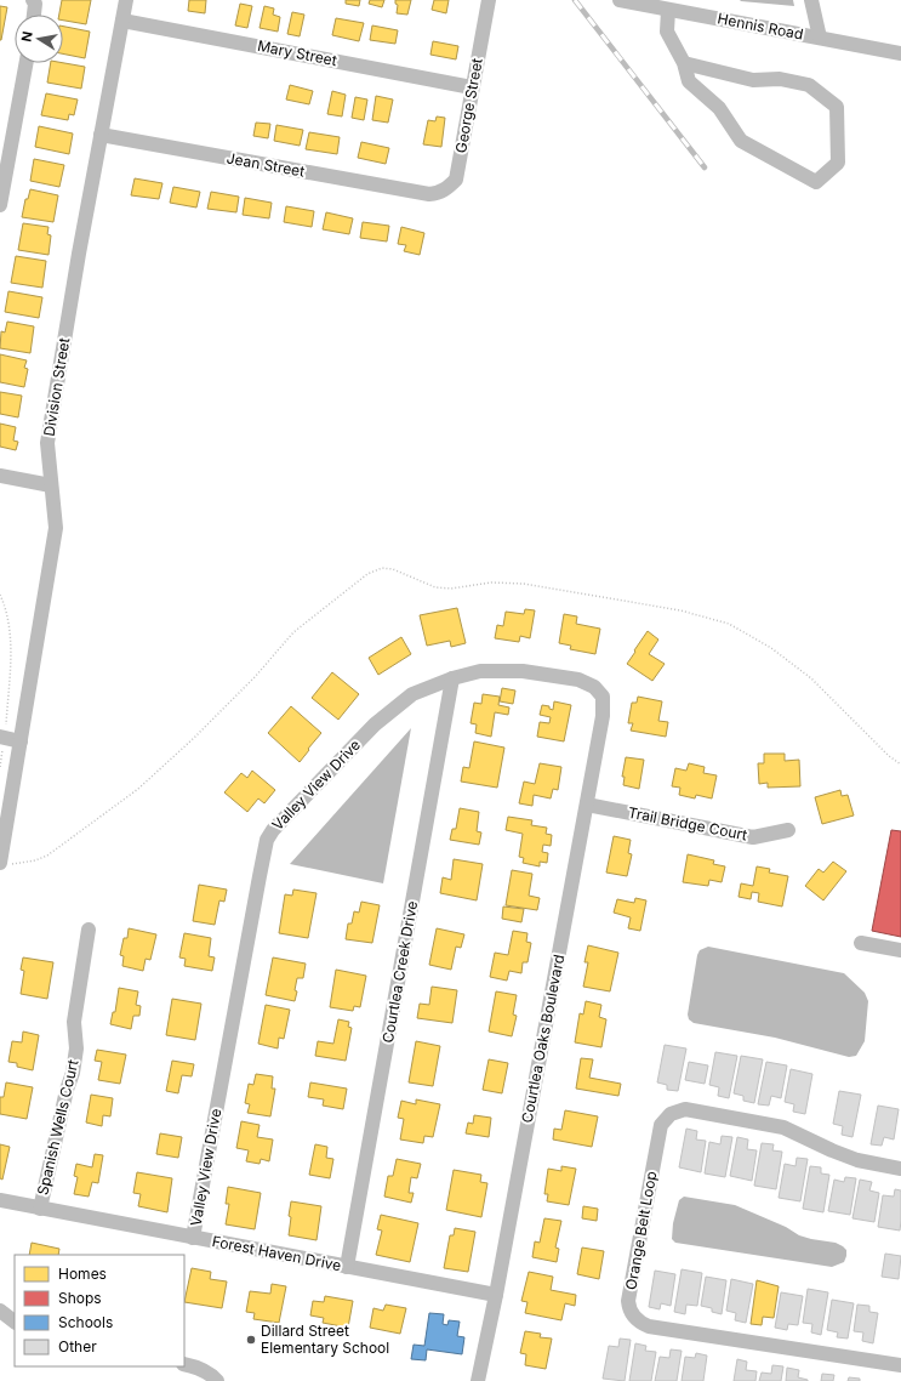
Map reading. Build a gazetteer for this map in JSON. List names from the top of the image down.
{
  "streets": {
    "street": [
      "Hennis Road",
      "Mary Street",
      "George Street",
      "Jean Street",
      "Division Street",
      "Valley View Drive",
      "Trail Bridge Court",
      "Courtlea Creek Drive",
      "Courtlea Oaks Boulevard",
      "Spanish Wells Court",
      "Orange Belt Loop",
      "Forest Haven Drive"
    ]
  },
  "crossings": [
    ["Mary Street", "George Street"],
    ["Mary Street", "Division Street"],
    ["George Street", "Jean Street"],
    ["Jean Street", "Division Street"],
    ["Valley View Drive", "Courtlea Creek Drive"],
    ["Valley View Drive", "Courtlea Oaks Boulevard"],
    ["Valley View Drive", "Forest Haven Drive"],
    ["Trail Bridge Court", "Courtlea Oaks Boulevard"],
    ["Courtlea Creek Drive", "Forest Haven Drive"],
    ["Courtlea Oaks Boulevard", "Forest Haven Drive"],
    ["Spanish Wells Court", "Forest Haven Drive"]
  ],
  "places": ["Dillard Street Elementary School"],
  "legend": [
    "Homes",
    "Shops",
    "Schools",
    "Other"
  ],
  "north": "left"
}
